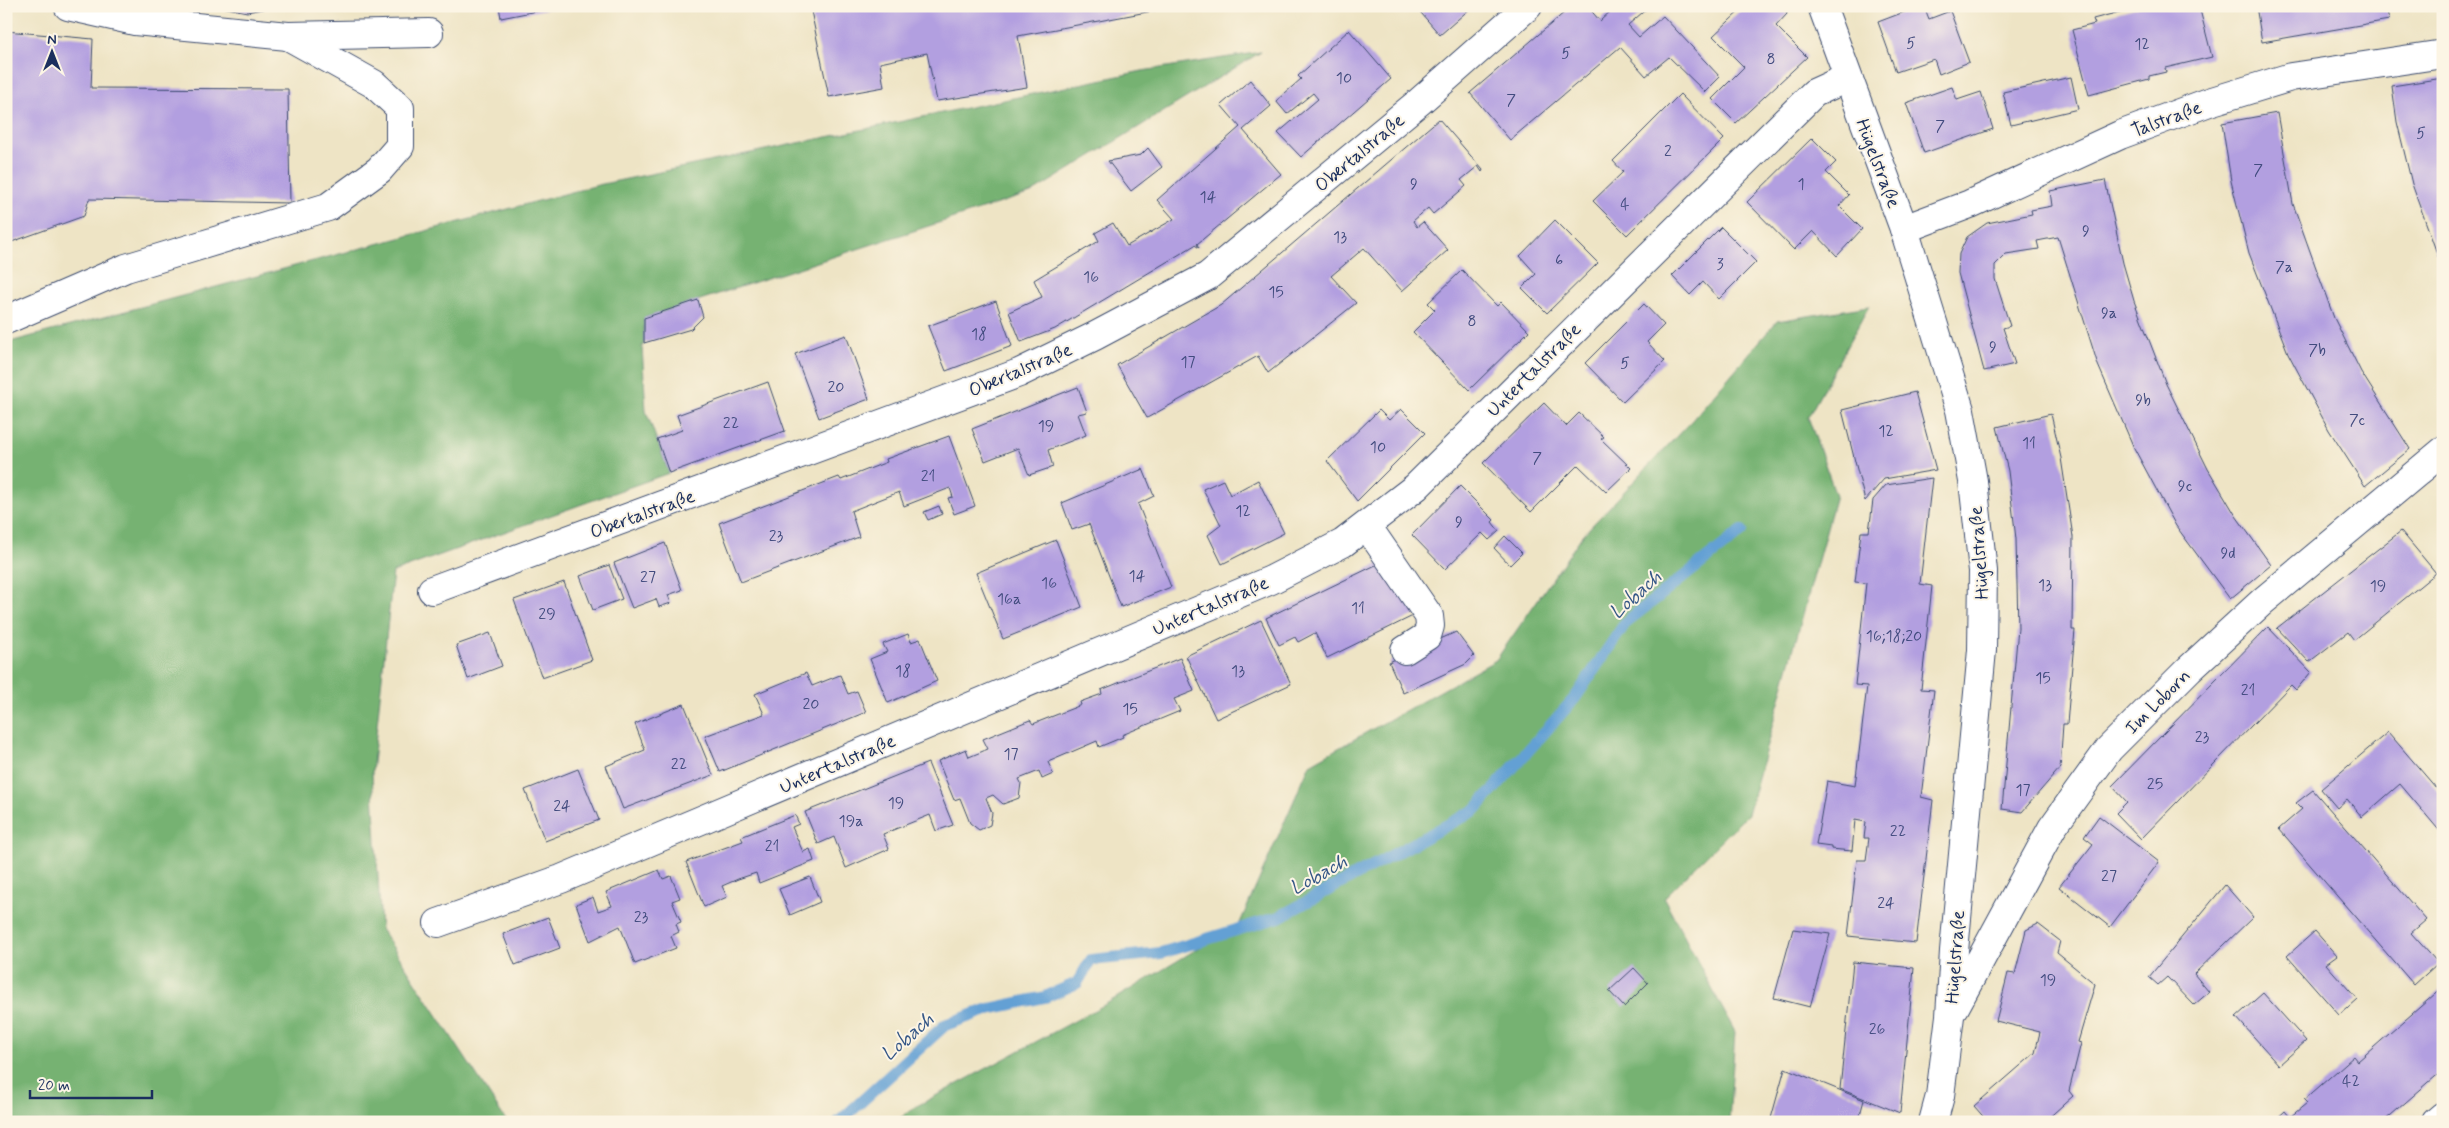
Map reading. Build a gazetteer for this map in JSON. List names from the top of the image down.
{
  "streets": {
    "street": [
      "Talstraße",
      "Obertalstraße",
      "Hügelstraße",
      "Untertalstraße",
      "Im Loborn"
    ]
  },
  "crossings": [
    ["Talstraße", "Hügelstraße"],
    ["Hügelstraße", "Untertalstraße"],
    ["Hügelstraße", "Im Loborn"]
  ],
  "water": ["Lobach"],
  "house_numbers": [
    "5",
    "12",
    "5",
    "8",
    "10",
    "7",
    "7",
    "5",
    "2",
    "7",
    "9",
    "1",
    "14",
    "4",
    "9",
    "13",
    "6",
    "3",
    "7a",
    "16",
    "15",
    "9a",
    "8",
    "18",
    "9",
    "7b",
    "17",
    "5",
    "20",
    "9b",
    "7c",
    "22",
    "19",
    "12",
    "11",
    "10",
    "7",
    "21",
    "9c",
    "12",
    "9",
    "23",
    "9d",
    "14",
    "27",
    "16",
    "13",
    "19",
    "16a",
    "11",
    "29",
    "16;18;20",
    "18",
    "13",
    "15",
    "21",
    "20",
    "15",
    "23",
    "17",
    "22",
    "25",
    "17",
    "19",
    "24",
    "19a",
    "22",
    "21",
    "27",
    "24",
    "23",
    "19",
    "26",
    "42"
  ],
  "scale_bar": "20 m",
  "north": "top"
}
